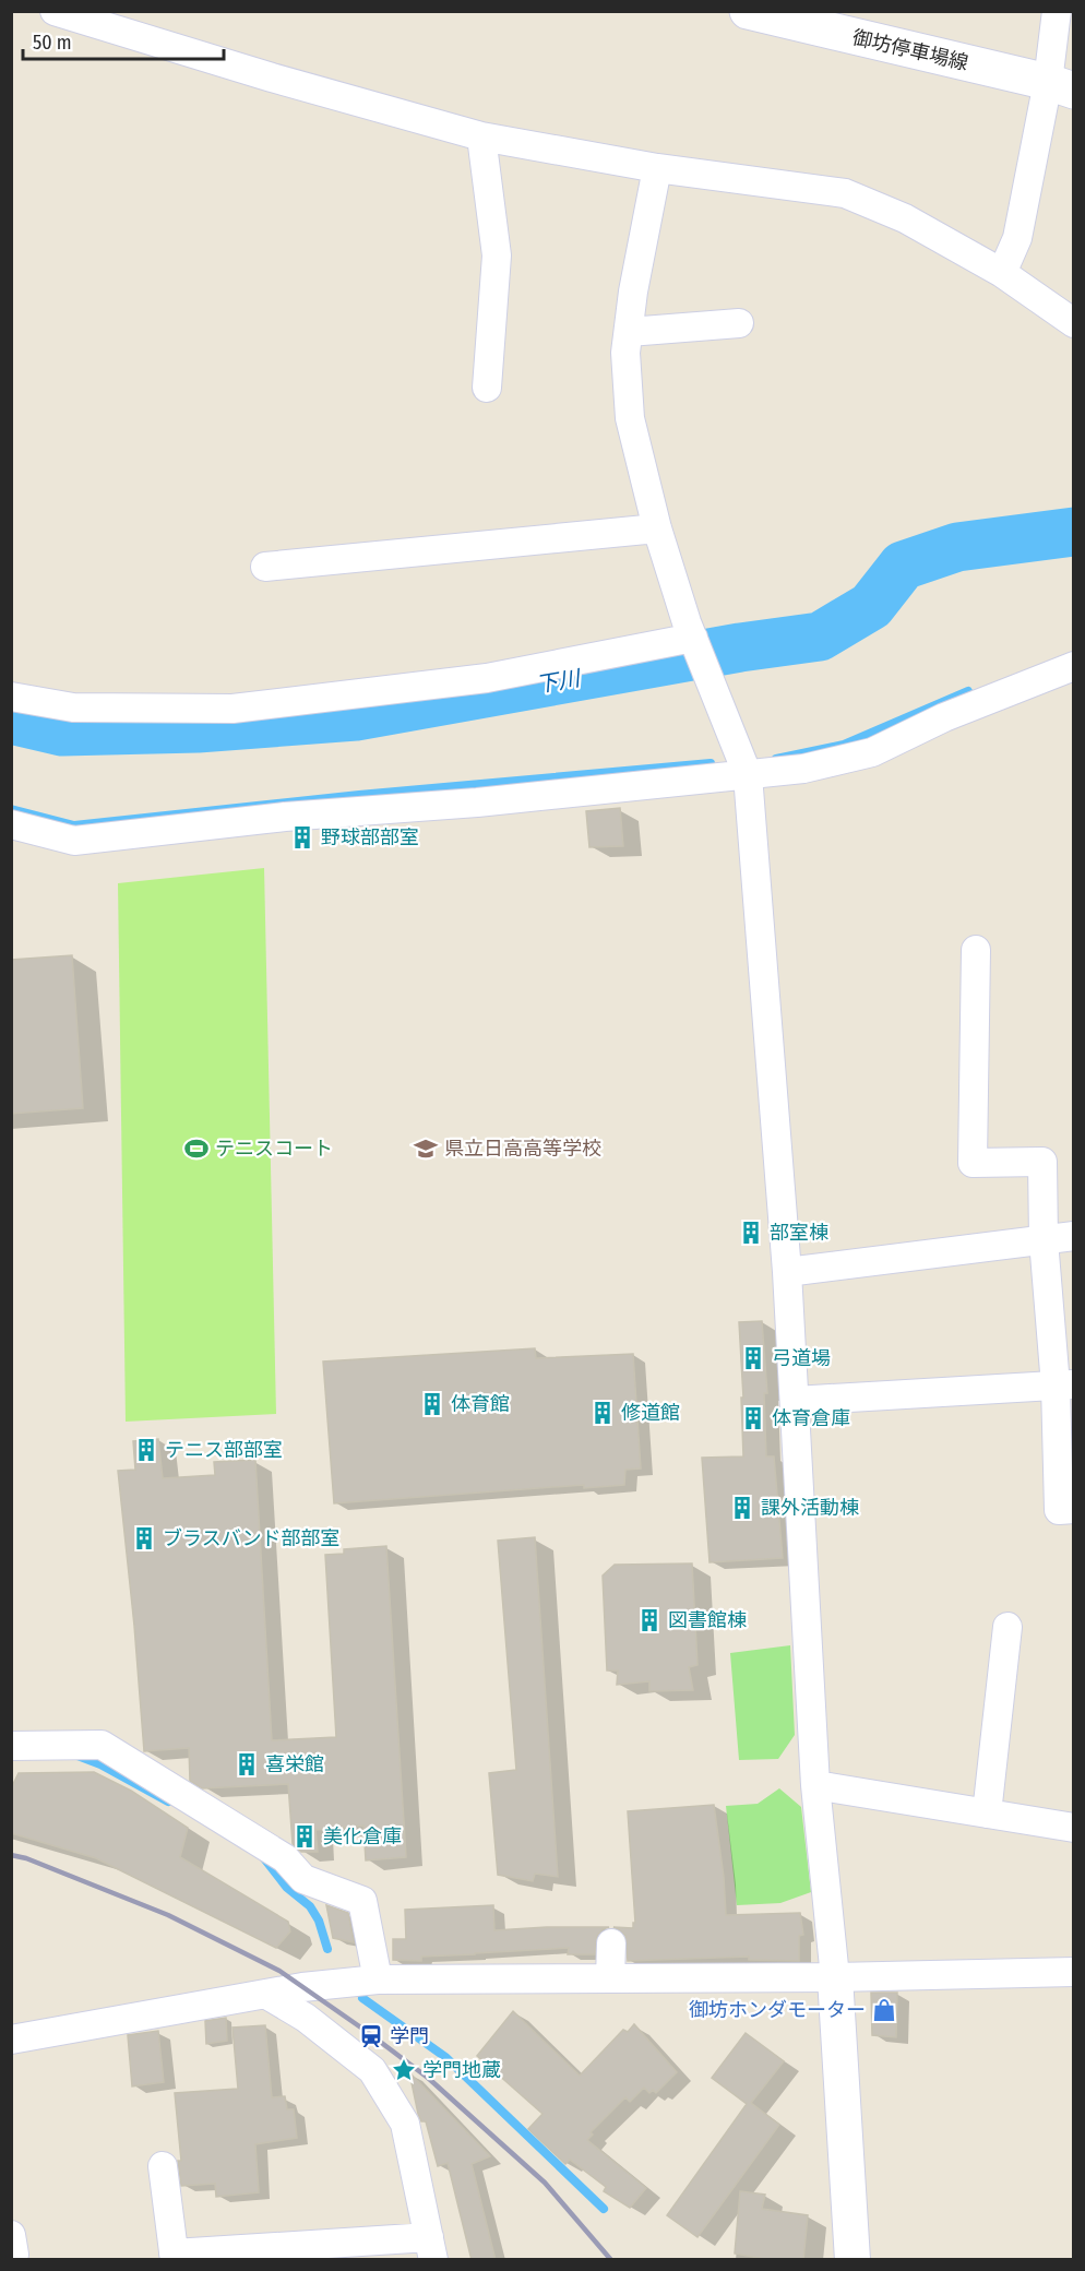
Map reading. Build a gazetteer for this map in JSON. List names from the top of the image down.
{
  "streets": {
    "main road": ["御坊停車場線"]
  },
  "water": ["下川"],
  "places": {
    "building": [
      "野球部部室",
      "部室棟",
      "弓道場",
      "体育館",
      "修道館",
      "体育倉庫",
      "テニス部部室",
      "課外活動棟",
      "ブラスバンド部部室",
      "図書館棟",
      "喜栄館",
      "美化倉庫"
    ],
    "sports": ["テニスコート"],
    "school or university": ["県立日高高等学校"],
    "shop": ["御坊ホンダモーター"],
    "station": ["学門"],
    "place": ["学門地蔵"]
  },
  "scale_bar": "50 m"
}
